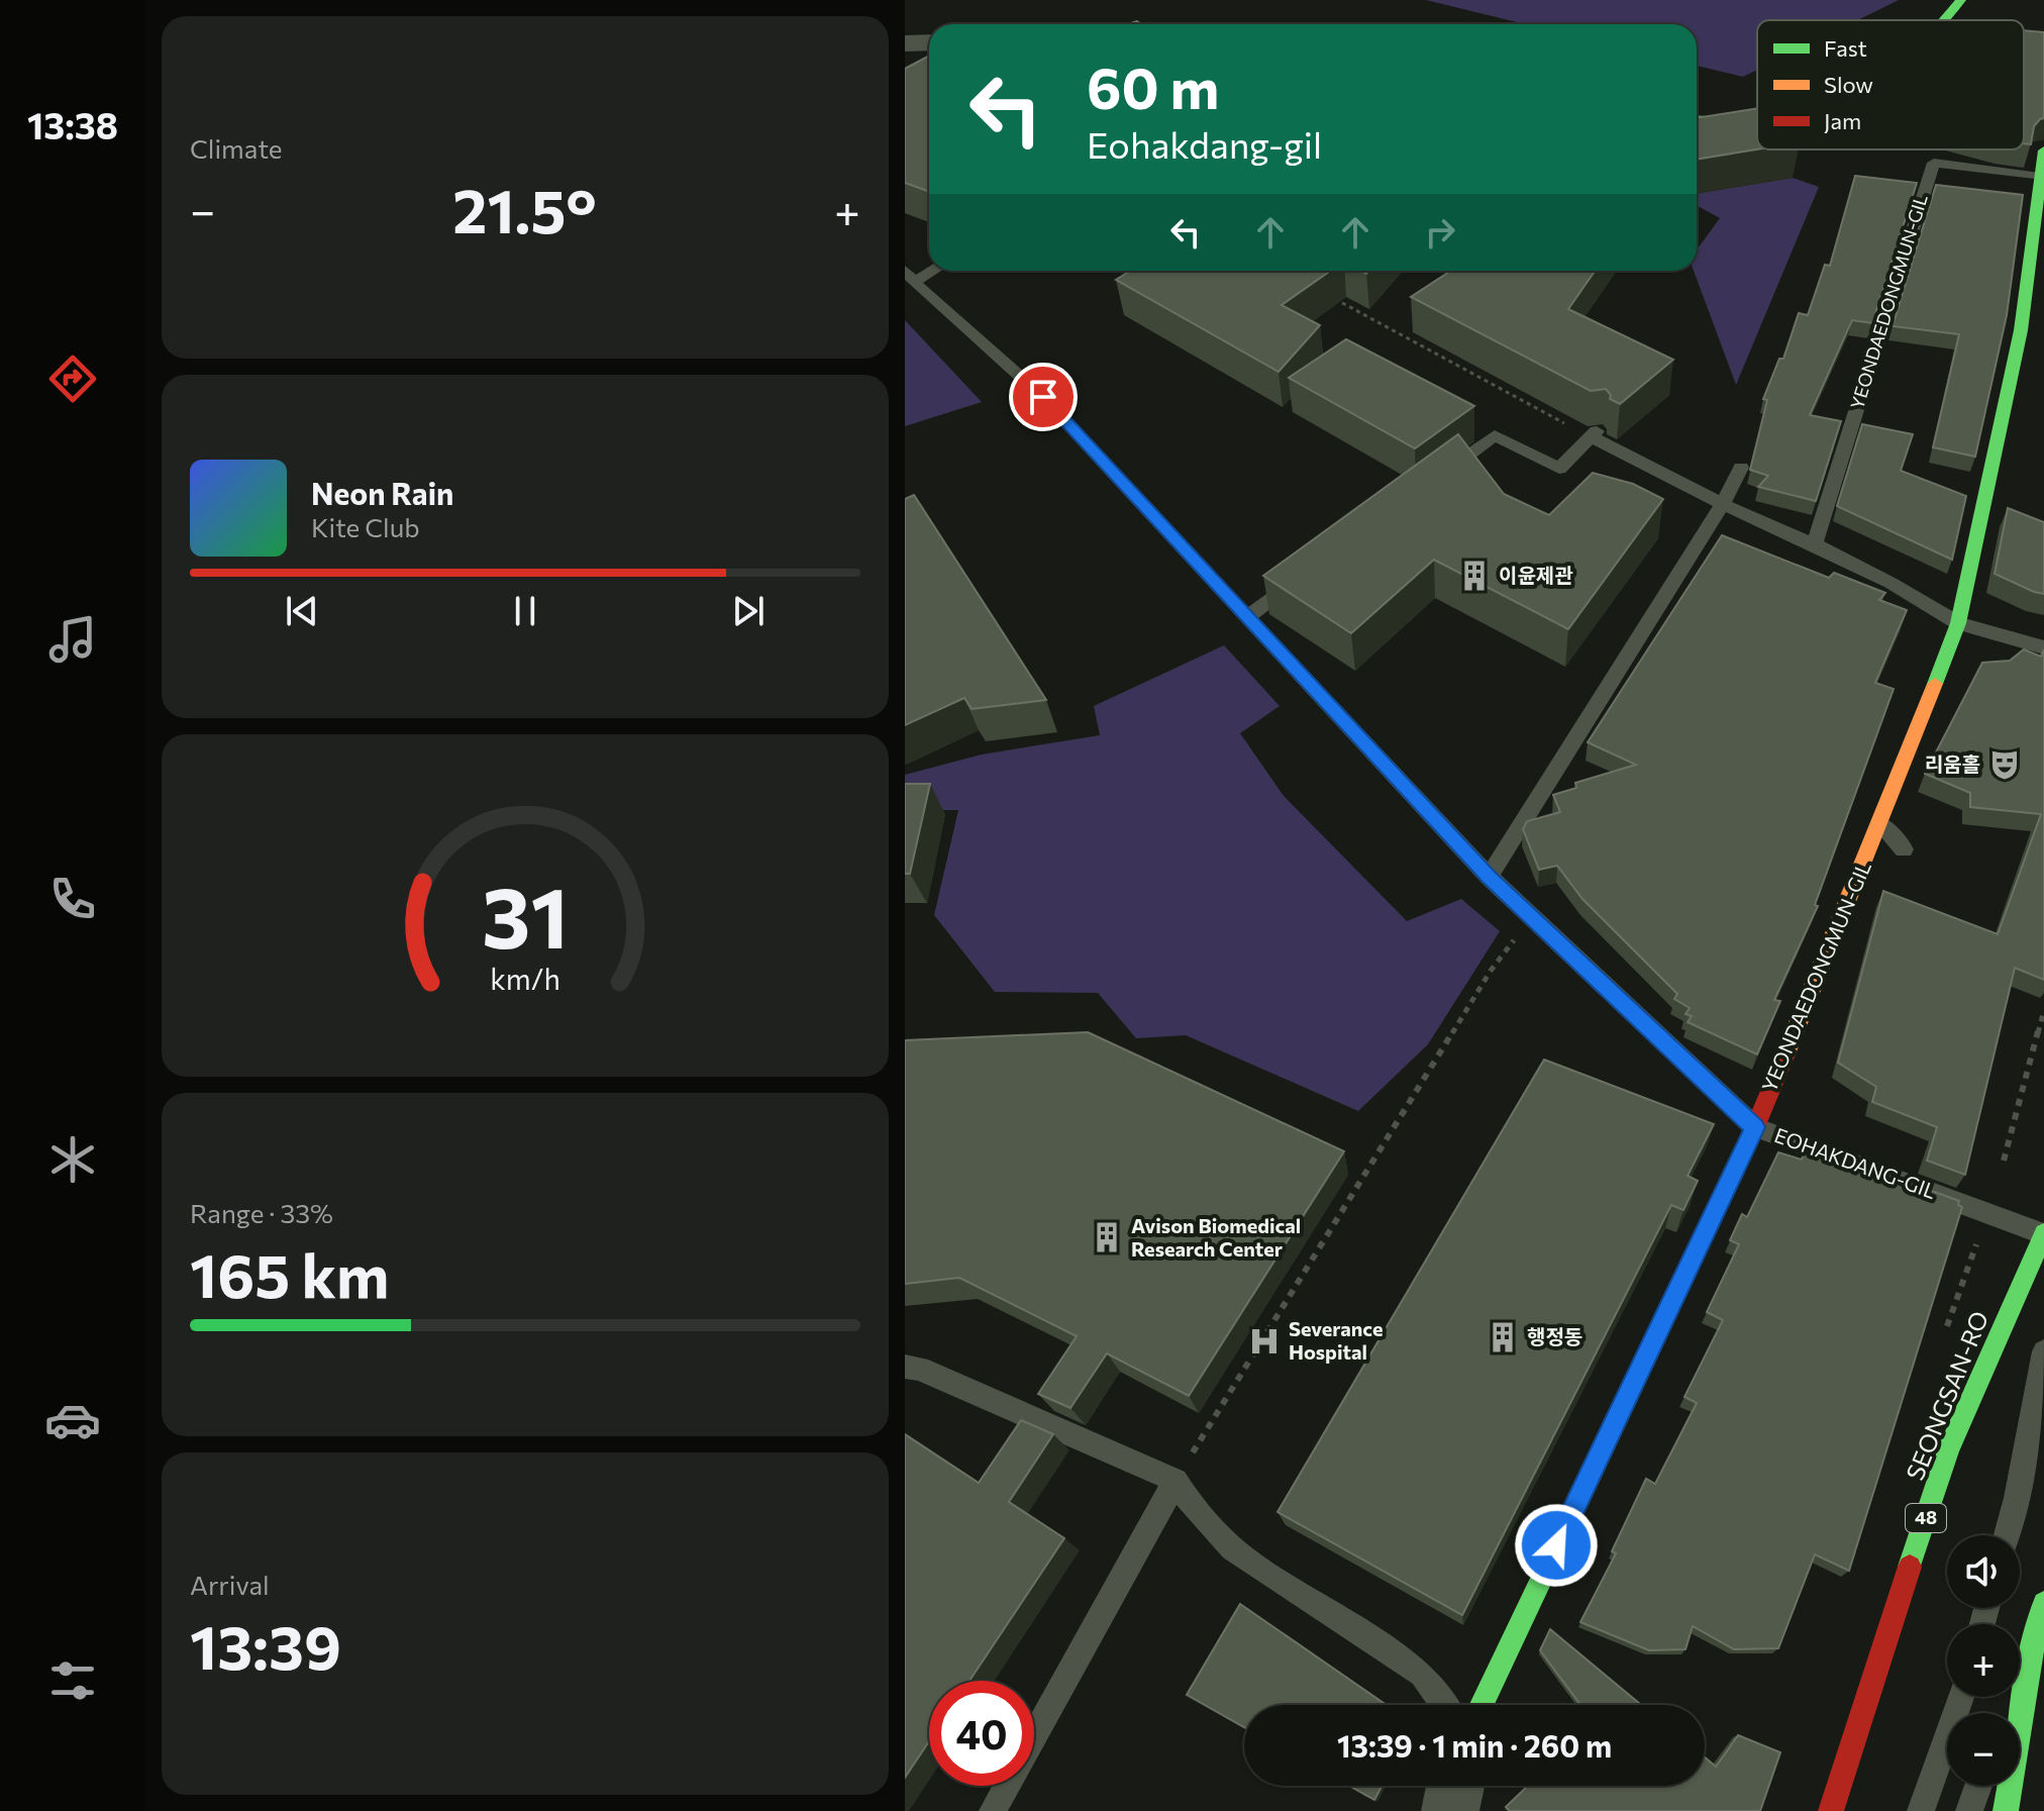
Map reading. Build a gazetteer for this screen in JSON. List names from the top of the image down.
{
  "streets": {
    "street": ["YEONDAEDONGMUN-GIL", "SEONGSAN-RO", "48"],
    "lane": ["EOHAKDANG-GIL"]
  },
  "crossings": [
    ["YEONDAEDONGMUN-GIL", "EOHAKDANG-GIL"],
    ["EOHAKDANG-GIL", "SEONGSAN-RO"]
  ],
  "places": {
    "building": ["이윤제관", "Avison Biomedical Research Center", "행정동"],
    "theatre": ["리움홀"],
    "hospital": ["Severance Hospital"]
  },
  "legend": ["Fast", "Slow", "Jam"],
  "page": {
    "tabs": "13:38",
    "tile": [
      "Climate",
      ["Range · 33%", "165 km"],
      ["Arrival", "13:39"]
    ],
    "turn": ["60 m", "Eohakdang-gil"],
    "heat": ["−", "21.5°", "+"],
    "song": ["Neon Rain", "Kite Club"],
    "map_buttons": ["+", "−"],
    "limit": "40",
    "trip": "13:39 · 1 min · 260 m",
    "gauge": ["31", "km/h"]
  }
}
